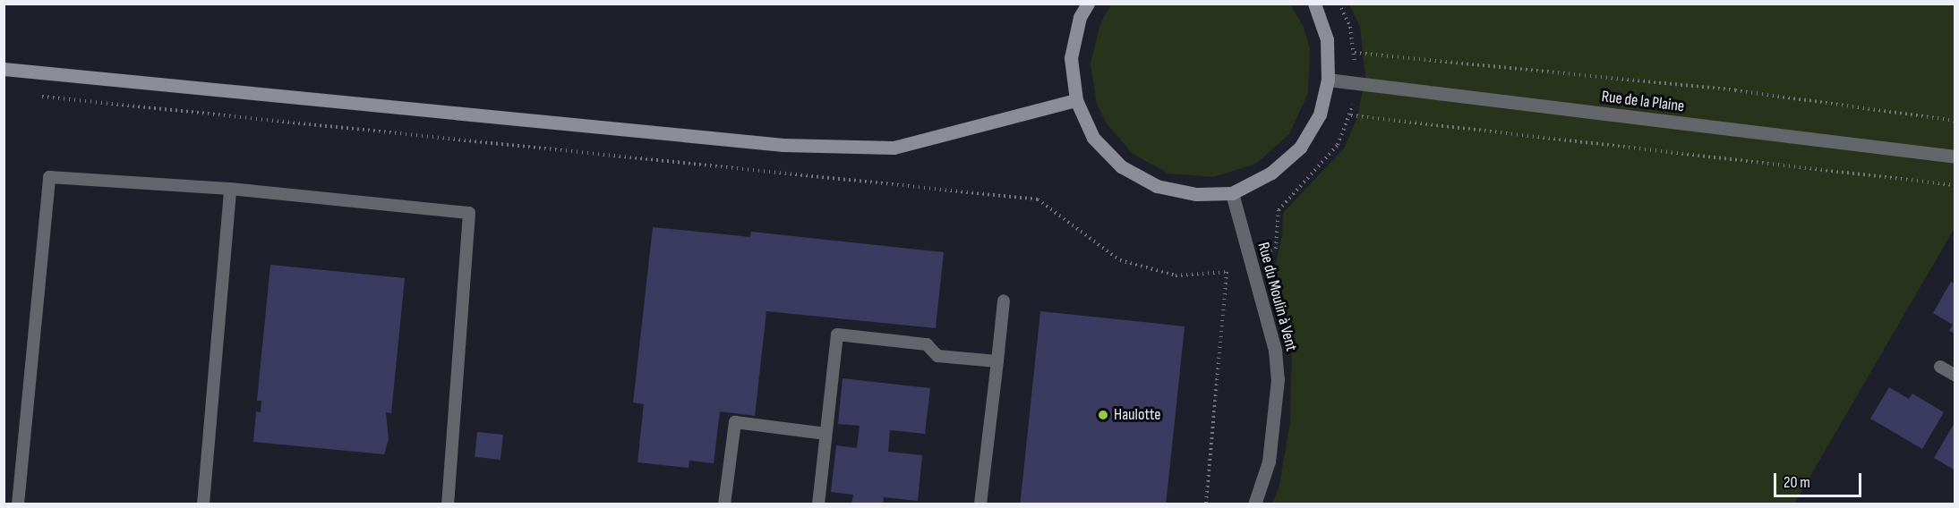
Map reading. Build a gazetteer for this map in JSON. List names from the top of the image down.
{
  "streets": {
    "street": ["Rue de la Plaine", "Rue du Moulin à Vent"]
  },
  "places": ["Haulotte"],
  "scale_bar": "20 m"
}
